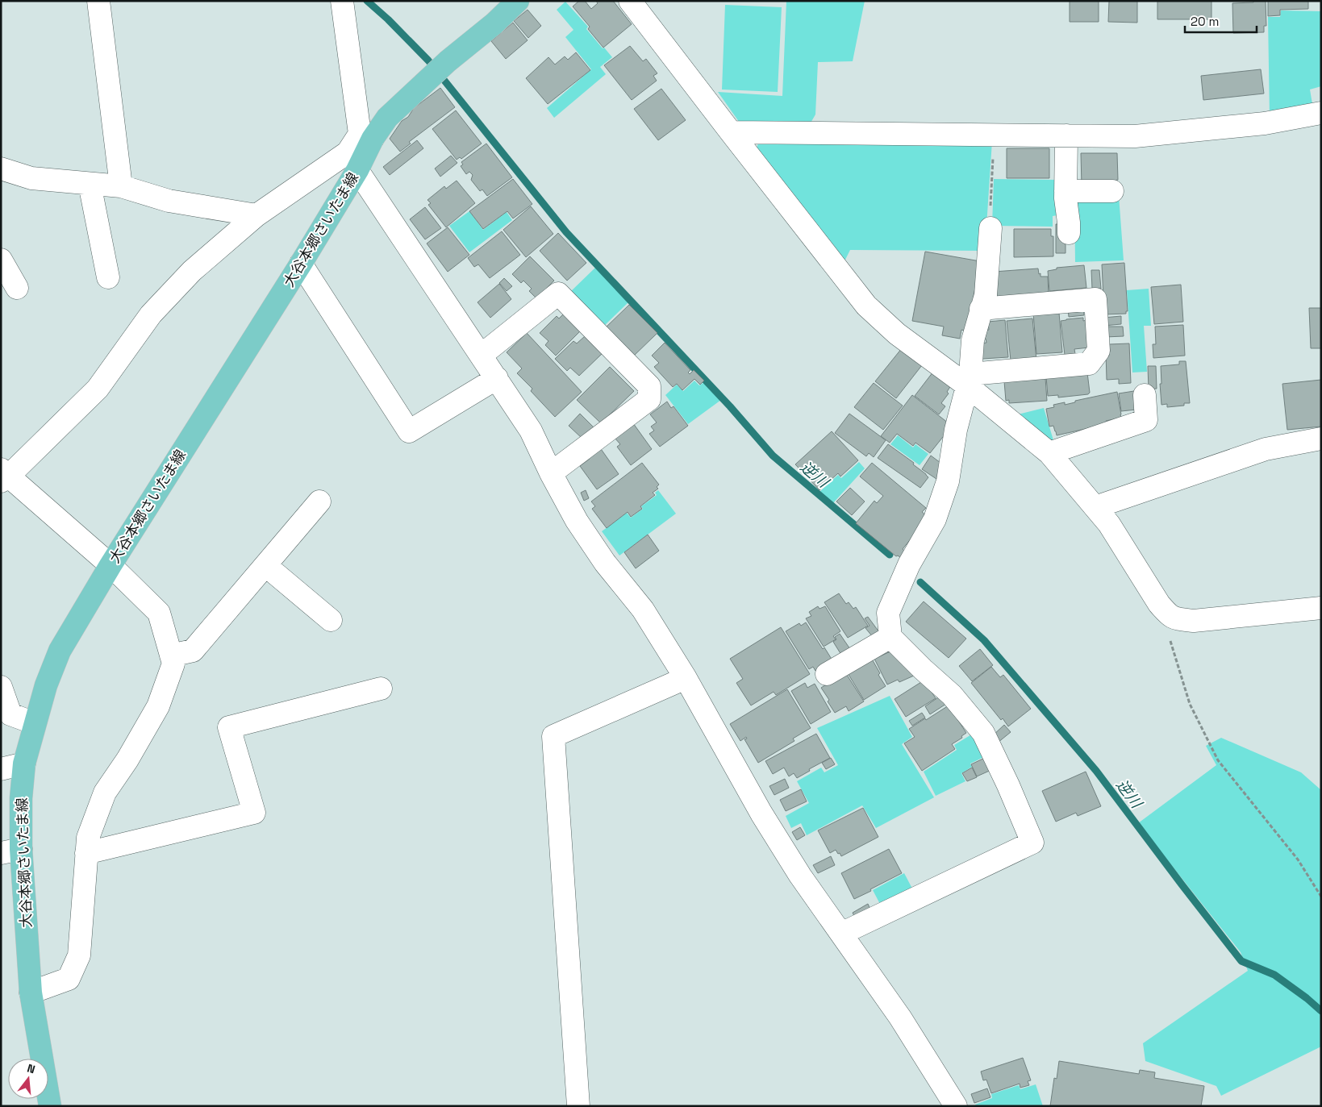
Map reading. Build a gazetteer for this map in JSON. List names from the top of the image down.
{
  "streets": {
    "main road": ["大谷本郷さいたま線"]
  },
  "water": ["逆川"],
  "scale_bar": "20 m",
  "north": "top"
}
